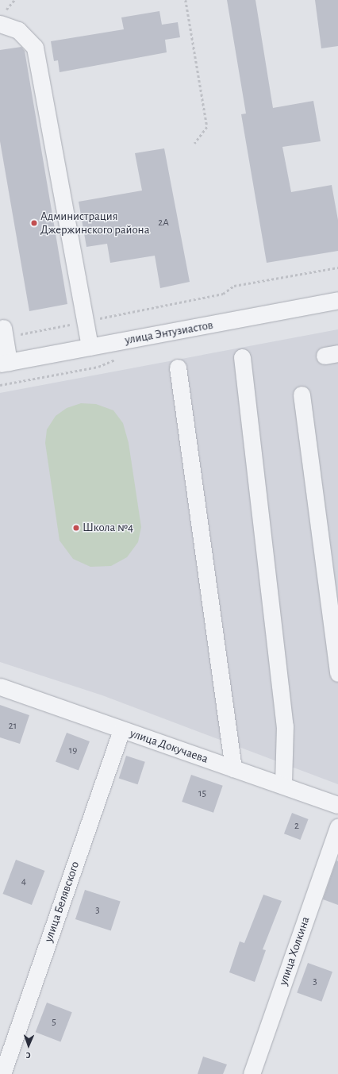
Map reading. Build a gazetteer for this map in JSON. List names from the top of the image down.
{
  "streets": {
    "street": [
      "улица Энтузиастов",
      "улица Докучаева",
      "улица Белявского",
      "улица Холкина"
    ]
  },
  "crossings": [
    ["улица Докучаева", "улица Белявского"]
  ],
  "places": ["Администрация Джержинского района", "Школа №4"],
  "house_numbers": [
    "2А",
    "21",
    "19",
    "15",
    "2",
    "4",
    "3",
    "3",
    "5"
  ],
  "north": "bottom"
}
